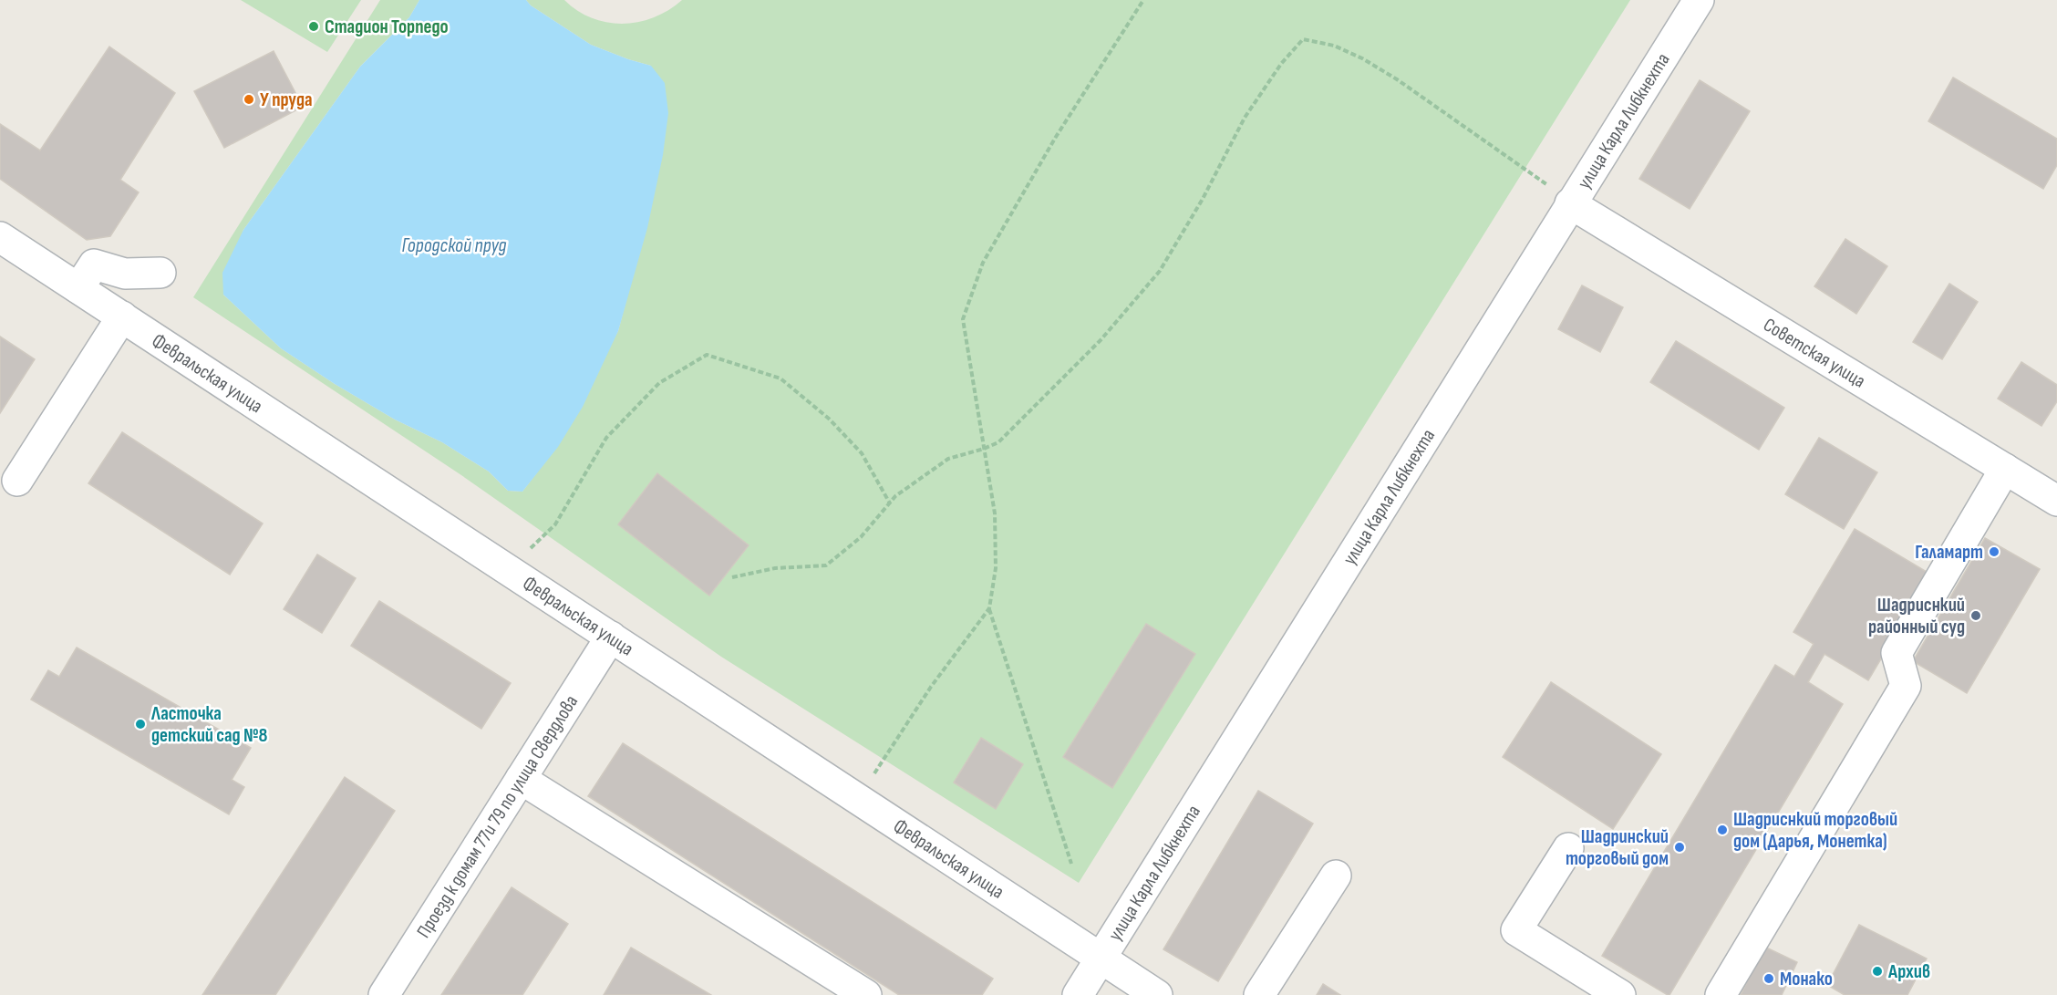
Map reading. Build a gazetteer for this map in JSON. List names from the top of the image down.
{
  "streets": {
    "street": [
      "улица Карла Либкнехта",
      "Советская улица",
      "Февральская улица",
      "Проезд к домам 77и 79 по улица Свердлова"
    ]
  },
  "crossings": [
    ["улица Карла Либкнехта", "Советская улица"],
    ["улица Карла Либкнехта", "Февральская улица"],
    ["Февральская улица", "Проезд к домам 77и 79 по улица Свердлова"]
  ],
  "water": ["Городской пруд"],
  "places": [
    "Стадион Торпедо",
    "У пруда",
    "Галамарт",
    "Шадриснкий районный суд",
    "Ласточка детский сад №8",
    "Шадриснкий торговый дом (Дарья, Монетка)",
    "Шадринский торговый дом",
    "Архив",
    "Монако"
  ]
}
